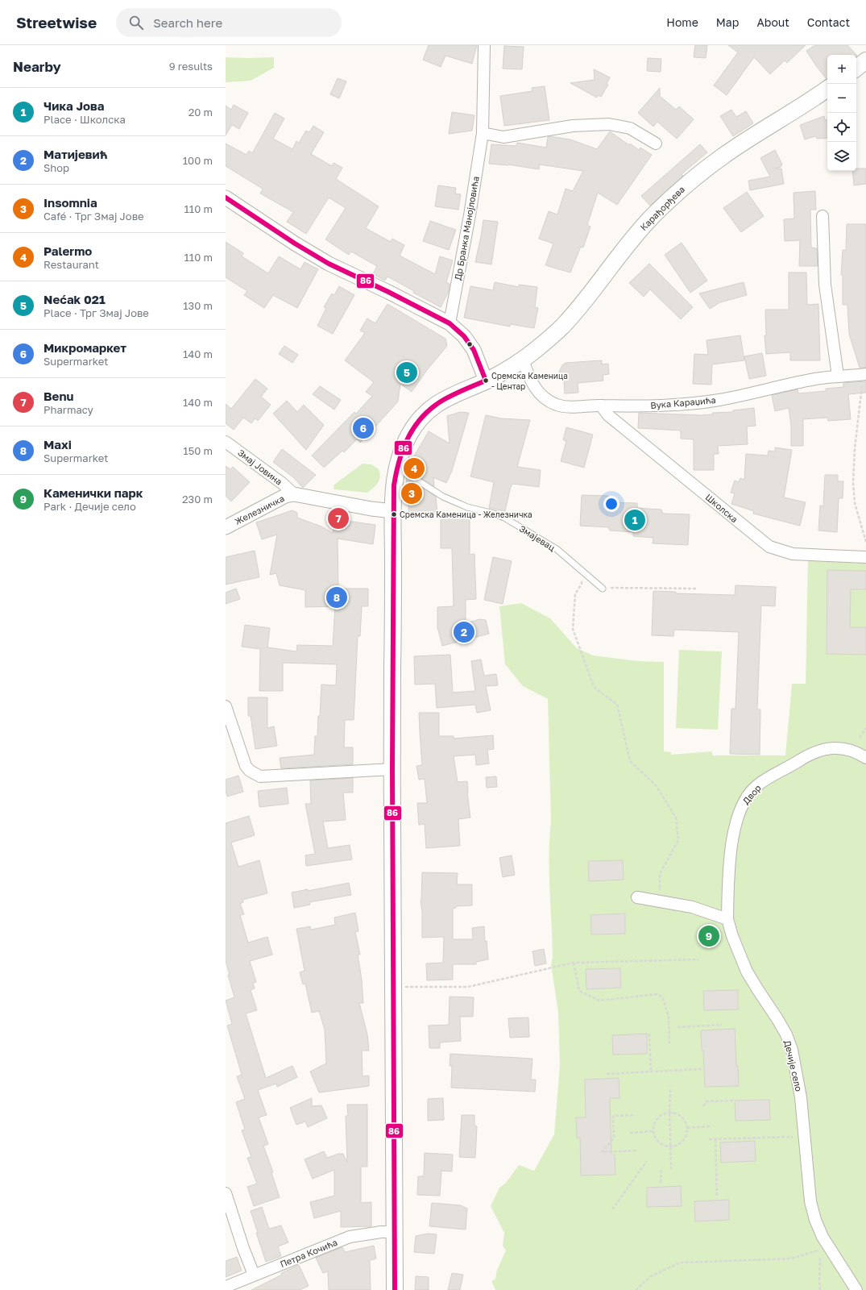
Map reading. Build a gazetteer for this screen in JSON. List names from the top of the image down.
{
  "streets": {
    "main road": ["Карађорђева"],
    "street": [
      "Др Бранка Манојловића",
      "Вука Караџића",
      "Змај Јовина",
      "Школска",
      "Железничка",
      "Двор",
      "Дечије село",
      "Петра Кочића"
    ],
    "lane": ["Змајевац"]
  },
  "crossings": [
    ["Карађорђева", "Вука Караџића"],
    ["Карађорђева", "Змајевац"],
    ["Карађорђева", "Петра Кочића"],
    ["Вука Караџића", "Школска"],
    ["Змај Јовина", "Железничка"],
    ["Двор", "Дечије село"]
  ],
  "places": ["Сремска Каменица - Центар", "Сремска Каменица - Железничка"],
  "lines": ["transit line 86"],
  "page": {
    "header": "Streetwise",
    "search": "Search here",
    "nav": [
      "Home",
      "Map",
      "About",
      "Contact"
    ],
    "heading": ["Nearby", "9 results"],
    "map_buttons": ["+", "−"],
    "list": [
      {
        "mark": "1",
        "name": "Чика Јова",
        "note": "Place · Школска",
        "value": "20 m"
      },
      {
        "mark": "2",
        "name": "Матијевић",
        "note": "Shop",
        "value": "100 m"
      },
      {
        "mark": "3",
        "name": "Insomnia",
        "note": "Café · Трг Змај Јове",
        "value": "110 m"
      },
      {
        "mark": "4",
        "name": "Palermo",
        "note": "Restaurant",
        "value": "110 m"
      },
      {
        "mark": "5",
        "name": "Nećak 021",
        "note": "Place · Трг Змај Јове",
        "value": "130 m"
      },
      {
        "mark": "6",
        "name": "Микромаркет",
        "note": "Supermarket",
        "value": "140 m"
      },
      {
        "mark": "7",
        "name": "Benu",
        "note": "Pharmacy",
        "value": "140 m"
      },
      {
        "mark": "8",
        "name": "Maxi",
        "note": "Supermarket",
        "value": "150 m"
      },
      {
        "mark": "9",
        "name": "Каменички парк",
        "note": "Park · Дечије село",
        "value": "230 m"
      }
    ],
    "pins": [
      "5",
      "6",
      "4",
      "3",
      "7",
      "1",
      "8",
      "2",
      "9"
    ]
  }
}
